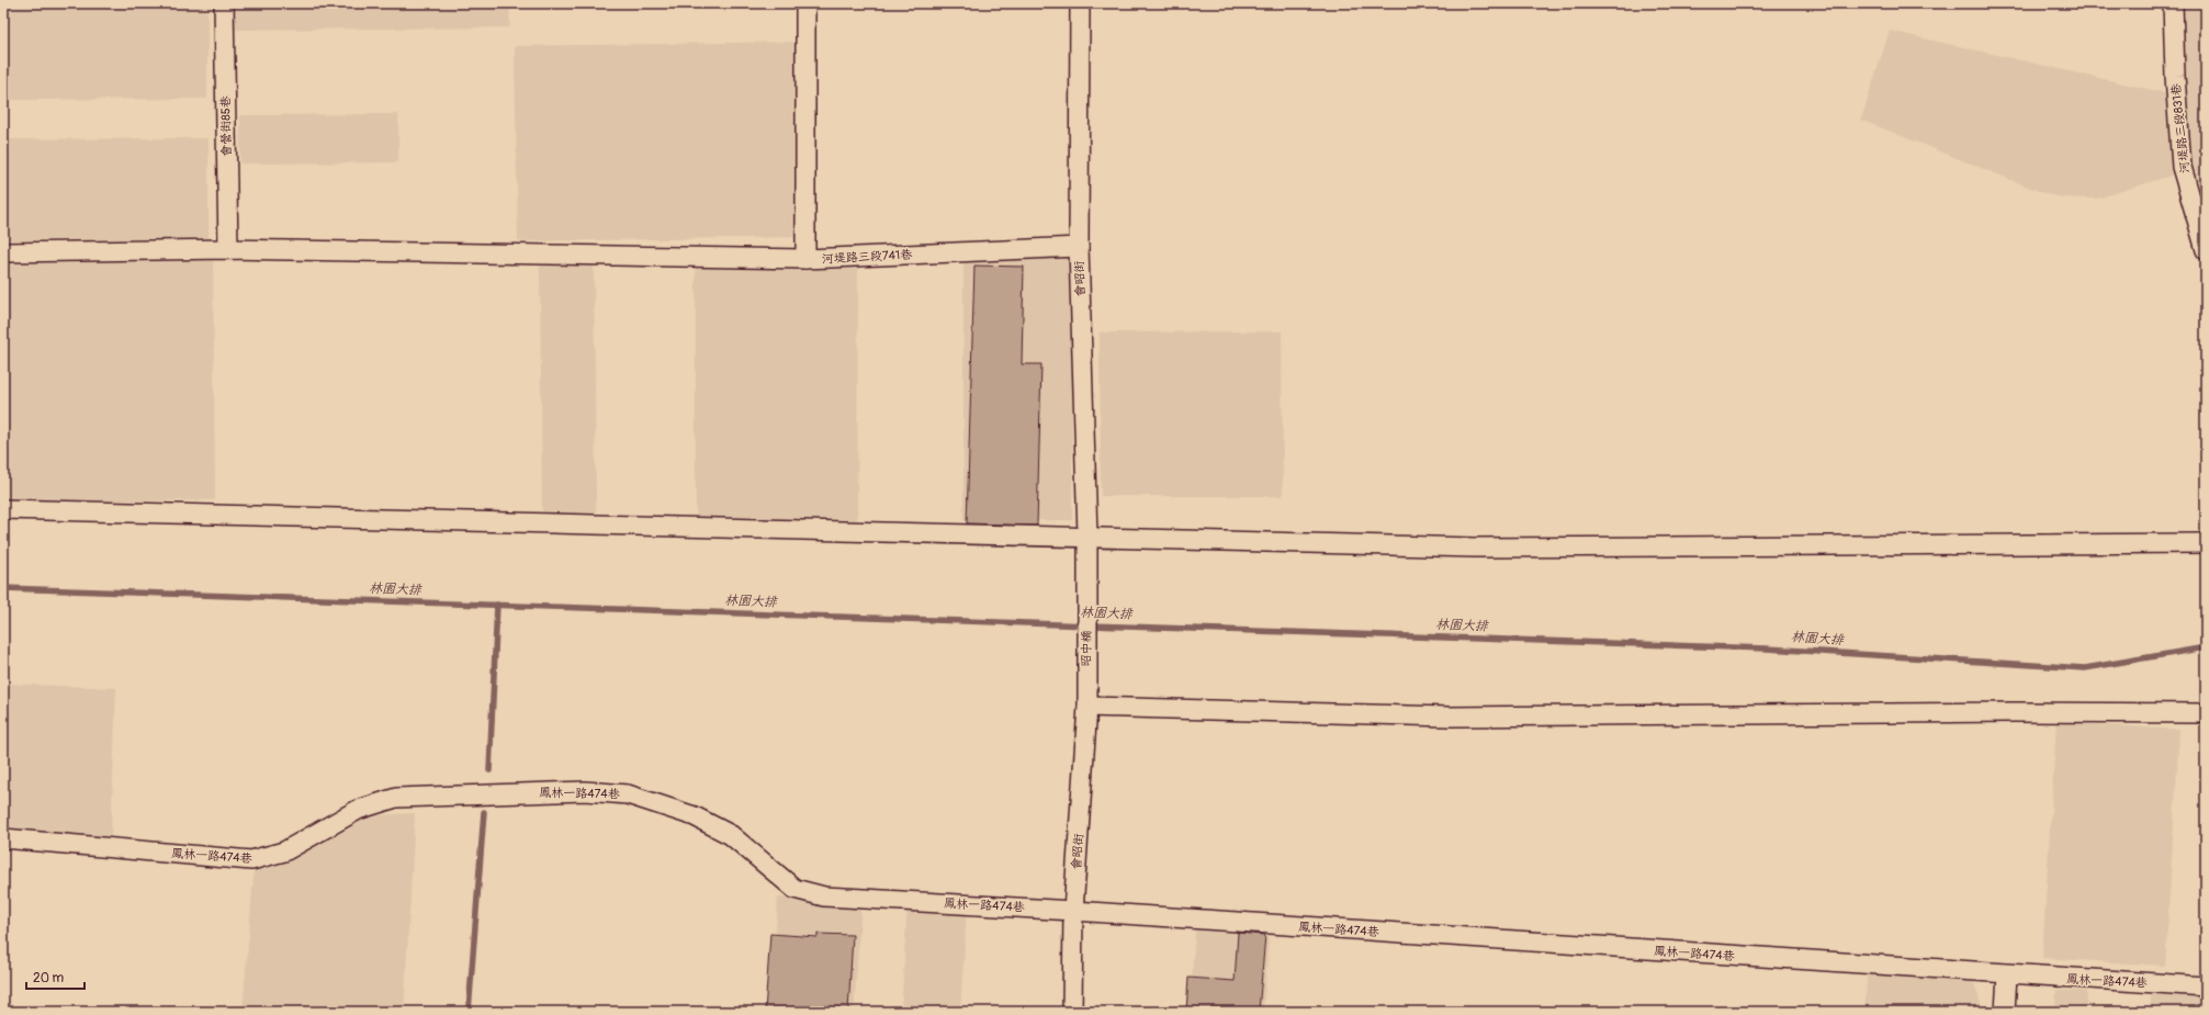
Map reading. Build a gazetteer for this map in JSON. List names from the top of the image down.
{
  "streets": {
    "street": [
      "會營街85巷",
      "河堤路三段831巷",
      "河堤路三段741巷",
      "會昭街",
      "昭中橋",
      "鳳林一路474巷"
    ]
  },
  "crossings": [
    ["河堤路三段741巷", "會昭街"],
    ["會昭街", "昭中橋"],
    ["會昭街", "鳳林一路474巷"]
  ],
  "water": ["林園大排"],
  "scale_bar": "20 m"
}
